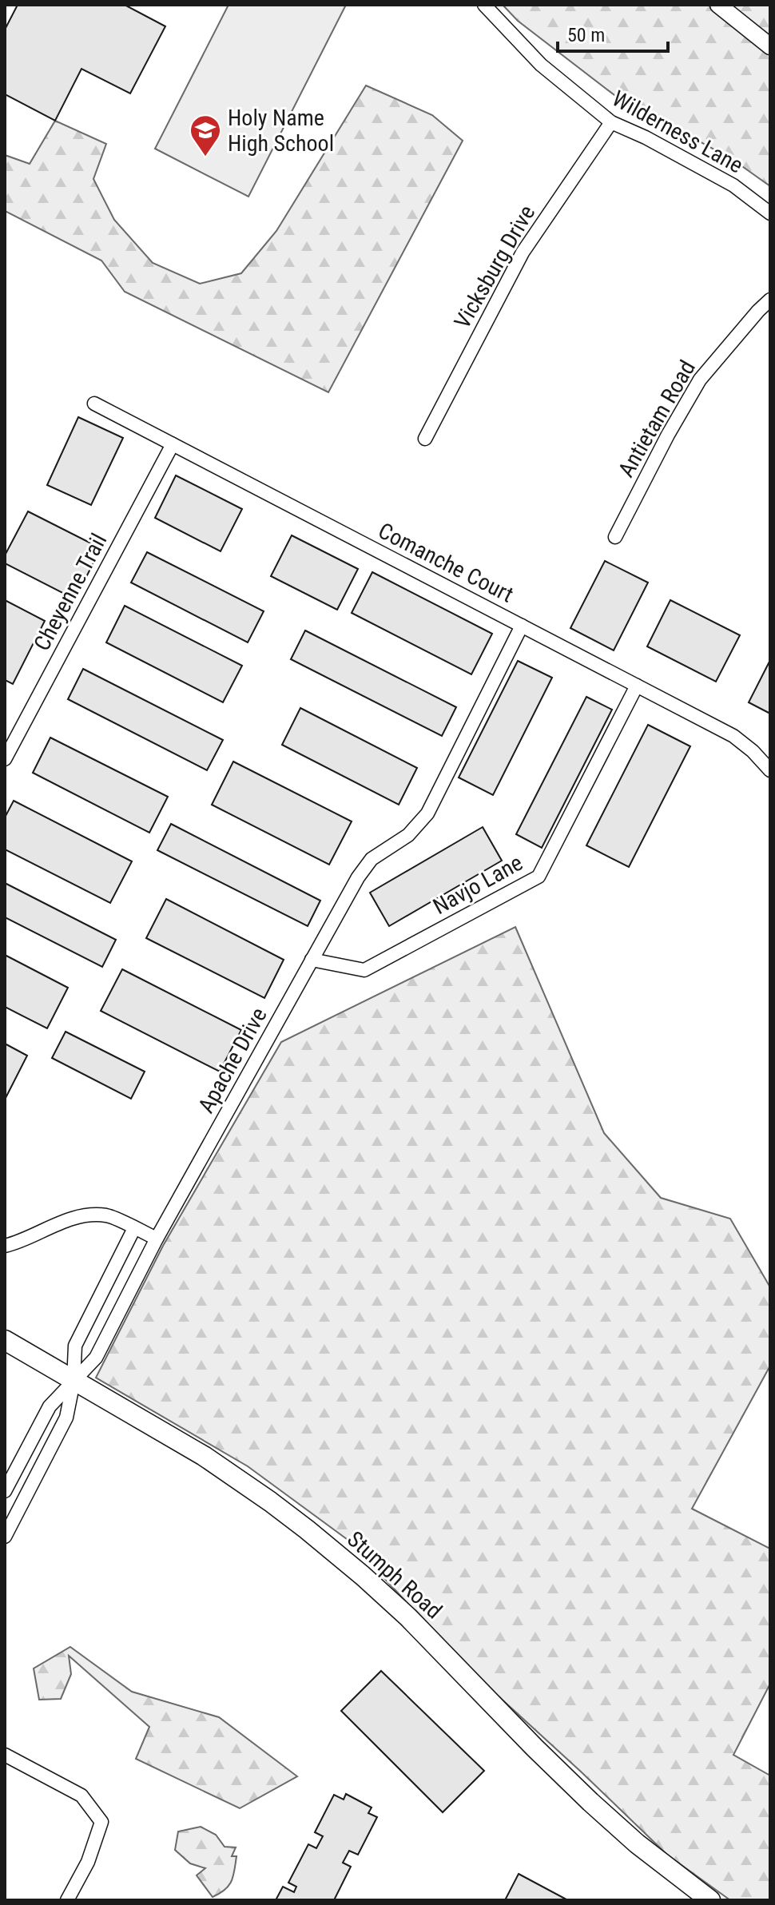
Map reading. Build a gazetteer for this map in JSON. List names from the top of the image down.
{
  "streets": {
    "main road": ["Stumph Road"],
    "street": [
      "Wilderness Lane",
      "Vicksburg Drive",
      "Antietam Road",
      "Comanche Court",
      "Cheyenne Trail",
      "Navjo Lane",
      "Apache Drive"
    ]
  },
  "crossings": [
    ["Wilderness Lane", "Vicksburg Drive"],
    ["Comanche Court", "Cheyenne Trail"],
    ["Comanche Court", "Navjo Lane"],
    ["Comanche Court", "Apache Drive"],
    ["Navjo Lane", "Apache Drive"],
    ["Apache Drive", "Stumph Road"]
  ],
  "places": {
    "school or university": ["Holy Name High School"]
  },
  "scale_bar": "50 m"
}
